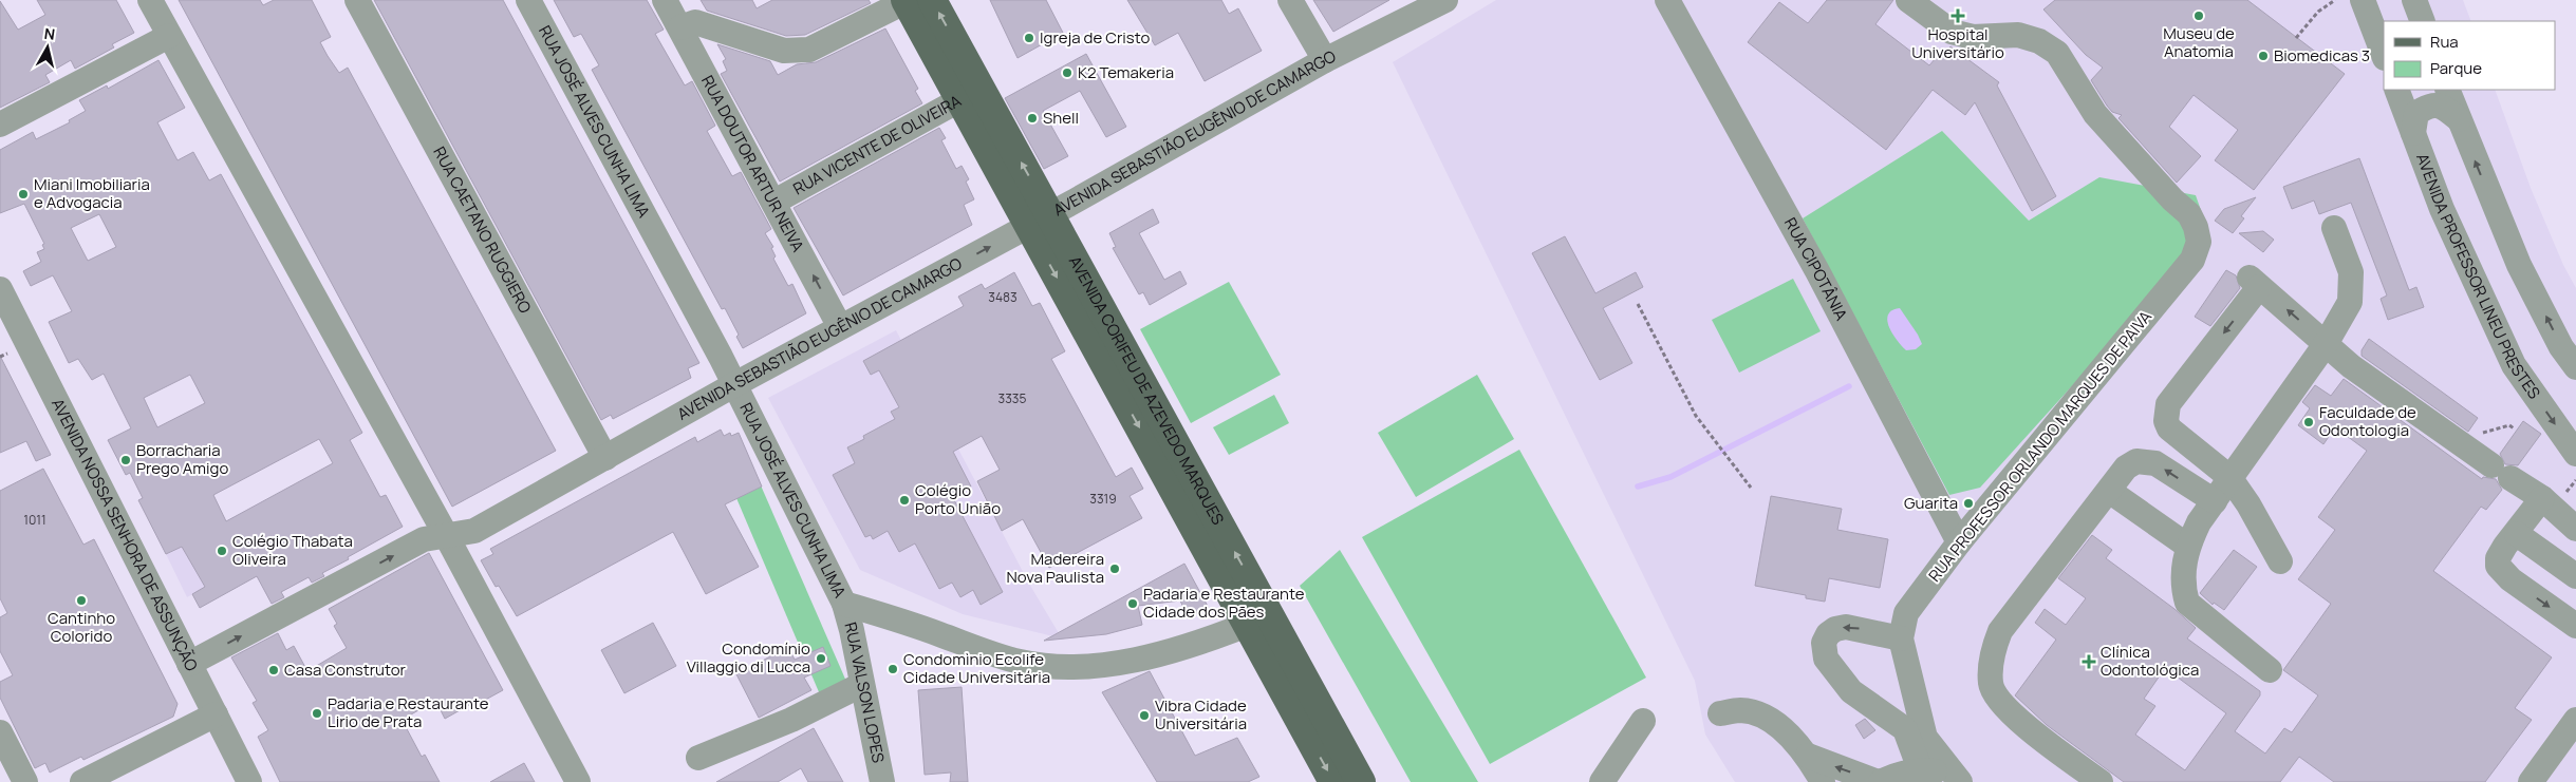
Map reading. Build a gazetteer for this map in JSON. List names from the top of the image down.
{
  "streets": {
    "main road": ["AVENIDA CORIFEU DE AZEVEDO MARQUES"],
    "street": [
      "RUA JOSÉ ALVES CUNHA LIMA",
      "AVENIDA SEBASTIÃO EUGÊNIO DE CAMARGO",
      "RUA VICENTE DE OLIVEIRA",
      "RUA DOUTOR ARTUR NEIVA",
      "RUA CAETANO RUGGIERO",
      "RUA CIPOTÂNIA",
      "AVENIDA PROFESSOR LINEU PRESTES",
      "RUA PROFESSOR ORLANDO MARQUES DE PAIVA",
      "AVENIDA NOSSA SENHORA DE ASSUNÇÃO",
      "RUA VALSON LOPES"
    ]
  },
  "crossings": [
    ["RUA JOSÉ ALVES CUNHA LIMA", "AVENIDA SEBASTIÃO EUGÊNIO DE CAMARGO"],
    ["RUA JOSÉ ALVES CUNHA LIMA", "AVENIDA CORIFEU DE AZEVEDO MARQUES"],
    ["RUA JOSÉ ALVES CUNHA LIMA", "RUA VALSON LOPES"],
    ["AVENIDA SEBASTIÃO EUGÊNIO DE CAMARGO", "RUA DOUTOR ARTUR NEIVA"],
    ["AVENIDA SEBASTIÃO EUGÊNIO DE CAMARGO", "RUA CAETANO RUGGIERO"],
    ["AVENIDA SEBASTIÃO EUGÊNIO DE CAMARGO", "AVENIDA CORIFEU DE AZEVEDO MARQUES"],
    ["AVENIDA SEBASTIÃO EUGÊNIO DE CAMARGO", "AVENIDA NOSSA SENHORA DE ASSUNÇÃO"],
    ["RUA VICENTE DE OLIVEIRA", "RUA DOUTOR ARTUR NEIVA"],
    ["RUA VICENTE DE OLIVEIRA", "AVENIDA CORIFEU DE AZEVEDO MARQUES"],
    ["RUA CIPOTÂNIA", "RUA PROFESSOR ORLANDO MARQUES DE PAIVA"]
  ],
  "one_way": ["AVENIDA SEBASTIÃO EUGÊNIO DE CAMARGO", "RUA DOUTOR ARTUR NEIVA"],
  "places": {
    "health": ["Hospital Universitário", "Clínica Odontológica"],
    "other": [
      "Museu de Anatomia",
      "Igreja de Cristo",
      "Biomedicas 3",
      "K2 Temakeria",
      "Shell",
      "Miani Imobiliaria e Advogacia",
      "Faculdade de Odontologia",
      "Borracharia Prego Amigo",
      "Colégio Porto União",
      "Guarita",
      "Colégio Thabata Oliveira",
      "Madereira Nova Paulista",
      "Cantinho Colorido",
      "Padaria e Restaurante Cidade dos Pães",
      "Condomínio Villaggio di Lucca",
      "Condomìnio Ecolife Cidade Universitária",
      "Casa Construtor",
      "Padaria e Restaurante Lirio de Prata",
      "Vibra Cidade Universitária"
    ]
  },
  "house_numbers": [
    "3483",
    "3335",
    "3319",
    "1011"
  ],
  "legend": ["Rua", "Parque"],
  "north": "top"
}
